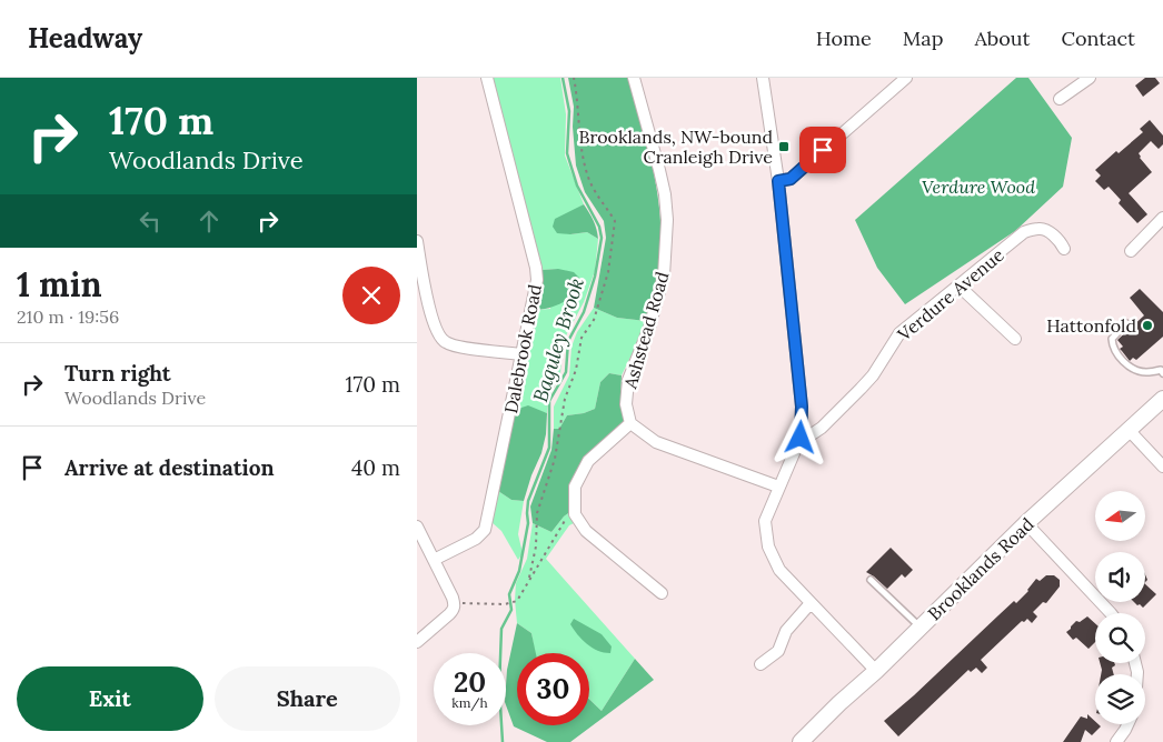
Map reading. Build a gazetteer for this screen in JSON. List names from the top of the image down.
{
  "streets": {
    "street": [
      "Verdure Avenue",
      "Ashstead Road",
      "Dalebrook Road",
      "Brooklands Road"
    ]
  },
  "water": ["Baguley Brook"],
  "parks": ["Verdure Wood"],
  "places": {
    "transit": ["Brooklands, NW-bound Cranleigh Drive"],
    "other": ["Hattonfold"]
  },
  "north": "left",
  "page": {
    "header": "Headway",
    "nav": [
      "Home",
      "Map",
      "About",
      "Contact"
    ],
    "turn": ["170 m", "Woodlands Drive"],
    "heading": ["1 min", "210 m · 19:56"],
    "list": [
      {
        "name": "Turn right",
        "note": "Woodlands Drive",
        "value": "170 m"
      },
      {
        "name": "Arrive at destination",
        "value": "40 m"
      }
    ],
    "speed": "20 km/h",
    "limit": "30",
    "buttons": ["Exit", "Share"]
  }
}
